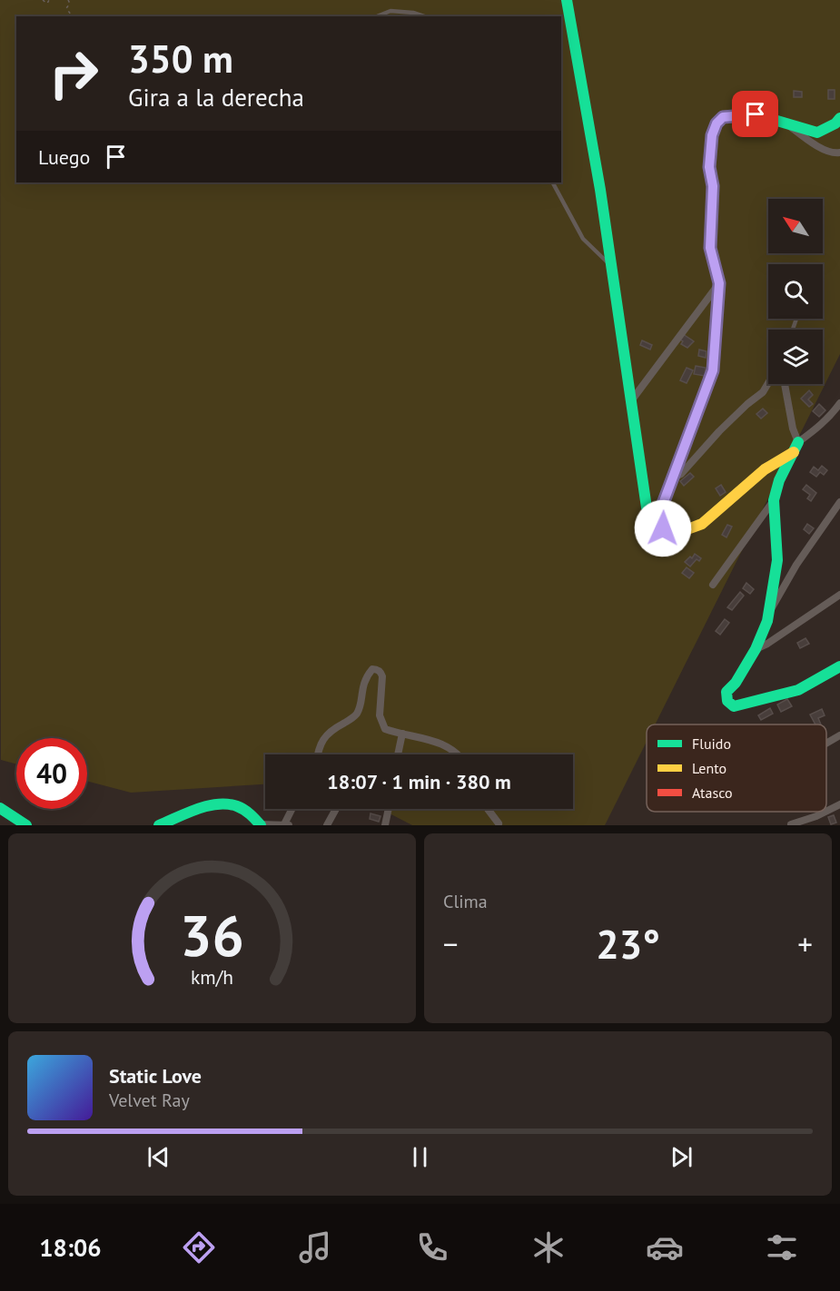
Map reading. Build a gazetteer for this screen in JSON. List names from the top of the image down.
{
  "legend": ["Fluido", "Lento", "Atasco"],
  "north": "top left",
  "page": {
    "turn": ["350 m", "Gira a la derecha"],
    "then": "Luego",
    "limit": "40",
    "trip": "18:07 · 1 min · 380 m",
    "tile": "Clima",
    "heat": ["−", "23°", "+"],
    "song": ["Static Love", "Velvet Ray"],
    "tabs": "18:06",
    "gauge": ["36", "km/h"]
  }
}
